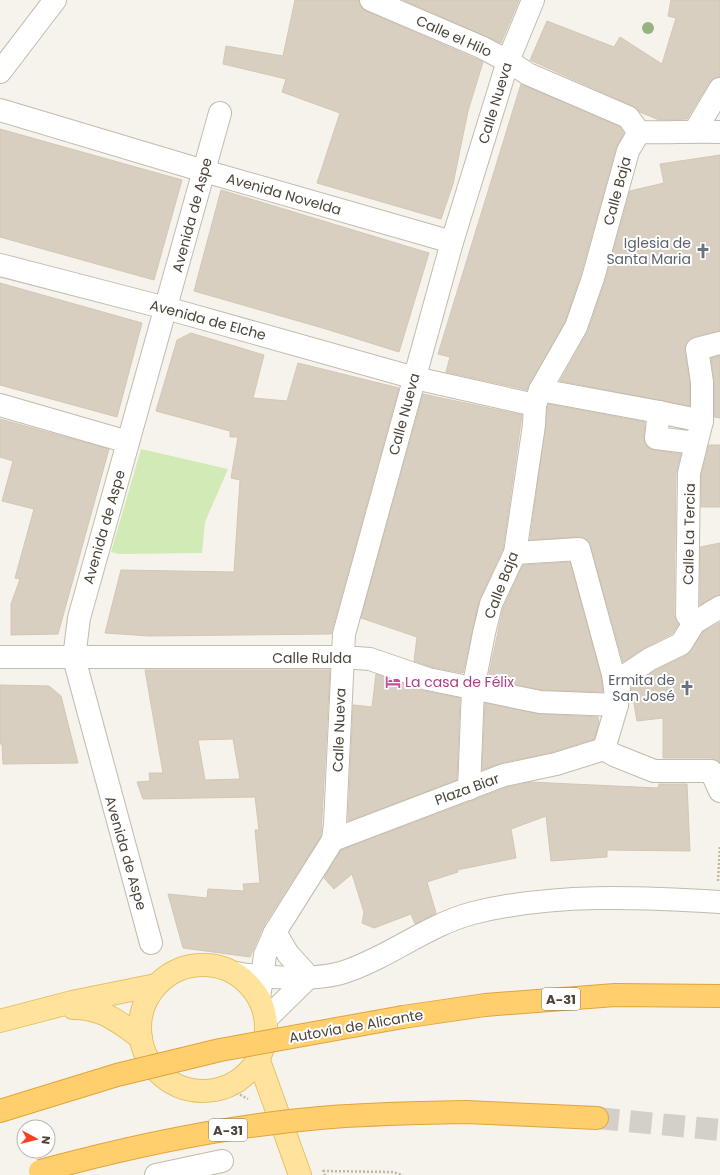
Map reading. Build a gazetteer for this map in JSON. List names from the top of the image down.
{
  "streets": {
    "highway": ["A-31", "Autovía de Alicante"],
    "street": [
      "Calle el Hilo",
      "Calle Nueva",
      "Calle Baja",
      "Avenida Novelda",
      "Avenida de Aspe",
      "Avenida de Elche",
      "Calle La Tercia",
      "Calle Rulda",
      "Plaza Biar"
    ]
  },
  "crossings": [
    ["Calle el Hilo", "Calle Nueva"],
    ["Calle el Hilo", "Calle Baja"],
    ["Calle Nueva", "Avenida Novelda"],
    ["Calle Nueva", "Avenida de Elche"],
    ["Calle Nueva", "Calle Rulda"],
    ["Calle Nueva", "Plaza Biar"],
    ["Calle Baja", "Calle Rulda"],
    ["Calle Baja", "Plaza Biar"],
    ["Avenida Novelda", "Avenida de Aspe"],
    ["Avenida de Aspe", "Avenida de Elche"],
    ["Avenida de Aspe", "Calle Rulda"]
  ],
  "places": {
    "church": ["Iglesia de Santa Maria", "Ermita de San José"],
    "hotel": ["La casa de Félix"]
  },
  "north": "right"
}
